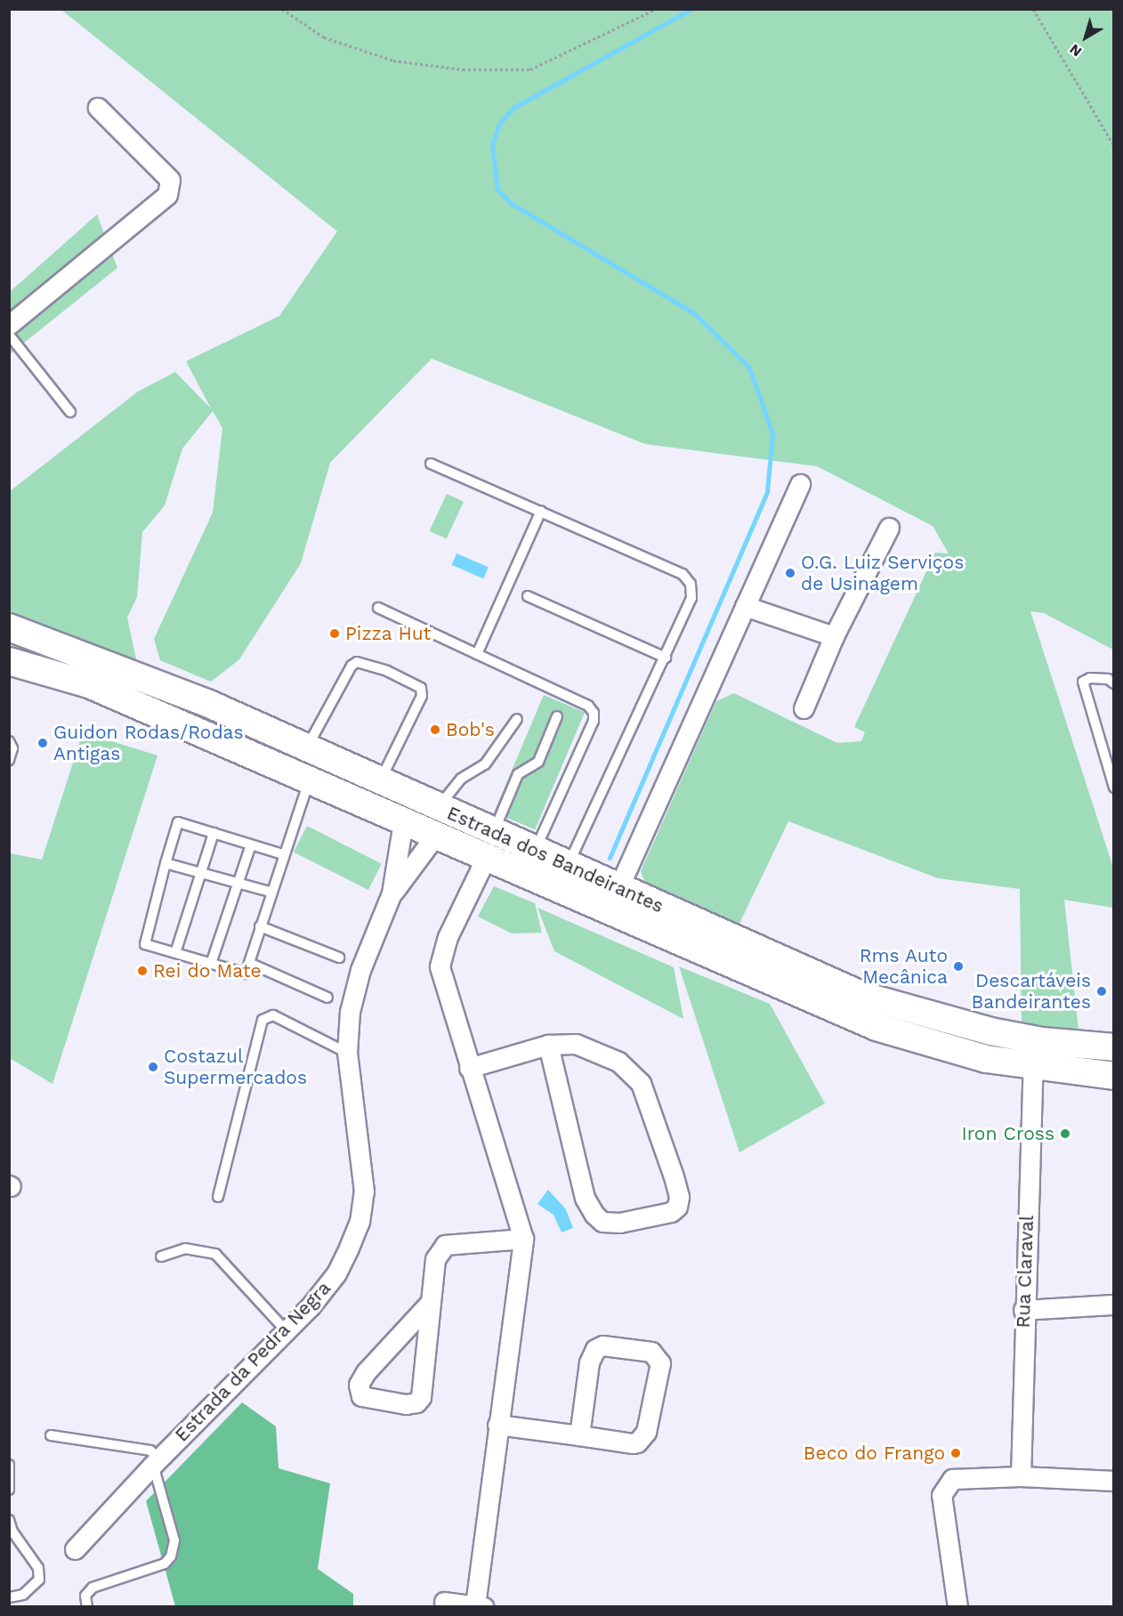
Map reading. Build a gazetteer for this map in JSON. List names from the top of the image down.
{
  "streets": {
    "main road": ["Estrada dos Bandeirantes"],
    "street": ["Rua Claraval", "Estrada da Pedra Negra"]
  },
  "crossings": [
    ["Estrada dos Bandeirantes", "Rua Claraval"],
    ["Estrada dos Bandeirantes", "Estrada da Pedra Negra"]
  ],
  "places": [
    "O.G. Luiz Serviços de Usinagem",
    "Pizza Hut",
    "Bob's",
    "Guidon Rodas/Rodas Antigas",
    "Rms Auto Mecânica",
    "Rei do Mate",
    "Descartáveis Bandeirantes",
    "Costazul Supermercados",
    "Iron Cross",
    "Beco do Frango"
  ],
  "north": "bottom left"
}
